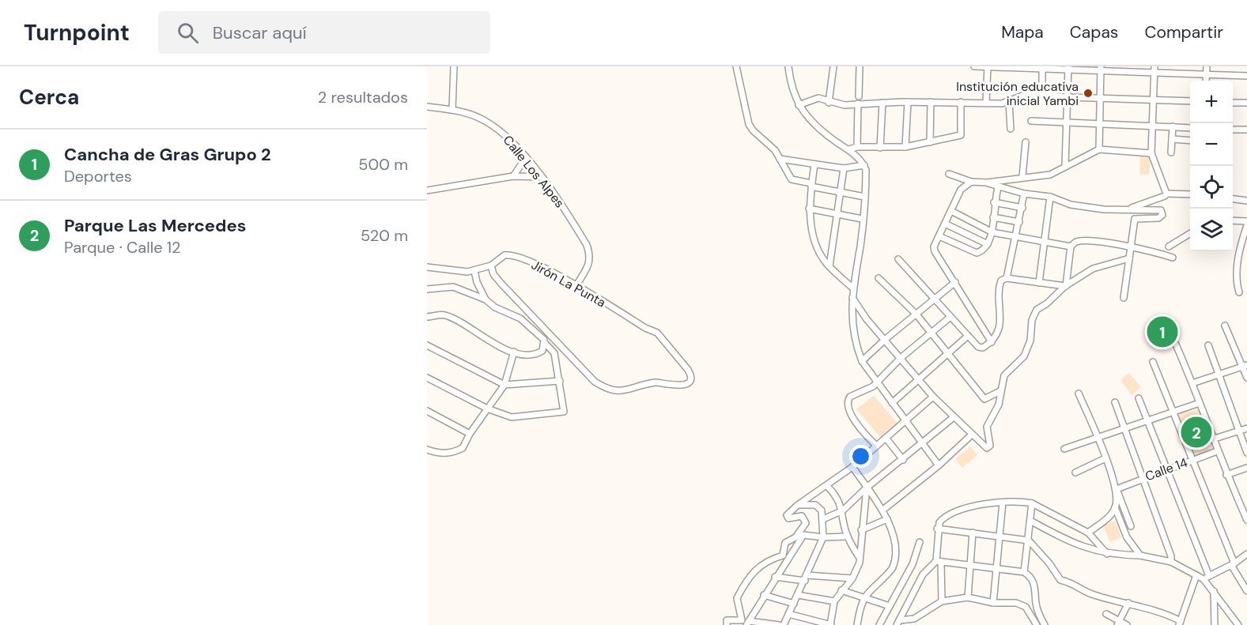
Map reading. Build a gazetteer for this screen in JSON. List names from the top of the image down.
{
  "streets": {
    "street": ["Calle Los Alpes", "Jirón La Punta", "Calle 14"]
  },
  "crossings": [
    ["Calle Los Alpes", "Jirón La Punta"]
  ],
  "places": ["Institución educativa inicial Yambi"],
  "page": {
    "header": "Turnpoint",
    "search": "Buscar aquí",
    "nav": ["Mapa", "Capas", "Compartir"],
    "heading": ["Cerca", "2 resultados"],
    "map_buttons": ["+", "−"],
    "list": [
      {
        "mark": "1",
        "name": "Cancha de Gras Grupo 2",
        "note": "Deportes",
        "value": "500 m"
      },
      {
        "mark": "2",
        "name": "Parque Las Mercedes",
        "note": "Parque · Calle 12",
        "value": "520 m"
      }
    ],
    "pins": ["1", "2"]
  }
}
